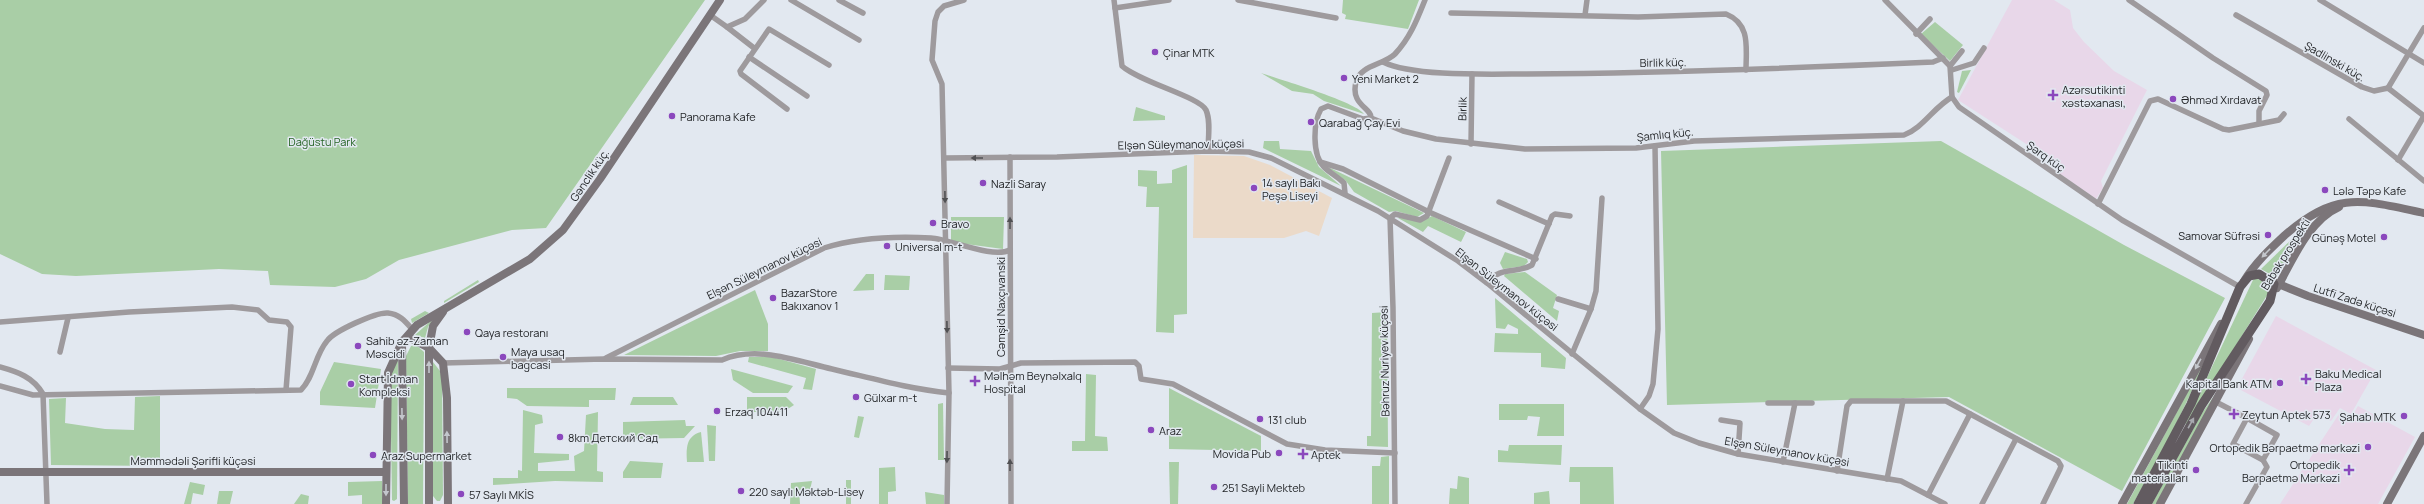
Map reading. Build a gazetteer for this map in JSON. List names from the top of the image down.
{
  "streets": {
    "main road": [
      "Gənclik küç.",
      "Babək prospekti",
      "Lutfi Zadə küçəsi",
      "Məmmədəli Şərifli küçəsi"
    ],
    "street": [
      "Şadlinski küç.",
      "Birlik küç.",
      "Birlik",
      "Şamlıq küç.",
      "Elşən Süleymanov küçəsi",
      "Şərq küç",
      "Cəmşid Naxçıvanski",
      "Bəhruz Nuriyev küçəsi"
    ]
  },
  "crossings": [
    ["Birlik küç.", "Birlik"],
    ["Birlik", "Şamlıq küç."],
    ["Şamlıq küç.", "Şərq küç"],
    ["Elşən Süleymanov küçəsi", "Cəmşid Naxçıvanski"],
    ["Elşən Süleymanov küçəsi", "Bəhruz Nuriyev küçəsi"],
    ["Şərq küç", "Babək prospekti"],
    ["Babək prospekti", "Lutfi Zadə küçəsi"]
  ],
  "one_way": ["Cəmşid Naxçıvanski"],
  "parks": ["Dağüstu Park"],
  "places": {
    "other": [
      "Çinar MTK",
      "Yeni Market 2",
      "Əhməd Xırdavat",
      "Panorama Kafe",
      "Qarabağ Çay Evi",
      "Nazli Saray",
      "14 saylı Bakı Peşə Liseyi",
      "Lələ Təpə Kafe",
      "Bravo",
      "Samovar Süfrəsi",
      "Günəş Motel",
      "Universal m-t",
      "BazarStore Bakıxanov 1",
      "Qaya restoranı",
      "Sahib əz-Zaman Məscidi",
      "Maya usaq bagcasi",
      "Kapital Bank ATM",
      "Start İdman Kompleksi",
      "Gülxar m-t",
      "Erzaq 104411",
      "Şahab MTK",
      "131 club",
      "Araz",
      "8km Детский Сад",
      "Ortopedik Bərpaetmə mərkəzi",
      "Movida Pub",
      "Araz Supermarket",
      "Tikinti materialları",
      "251 Sayli Mekteb",
      "220 saylı Məktəb-Lisey",
      "57 Saylı MKİS"
    ],
    "health": [
      "Azərsutikinti xəstəxanası,",
      "Baku Medical Plaza",
      "Məlhəm Beynəlxalq Hospital",
      "Zeytun Aptek 573",
      "Aptek",
      "Ortopedik Bərpaetmə Mərkəzi"
    ]
  }
}
